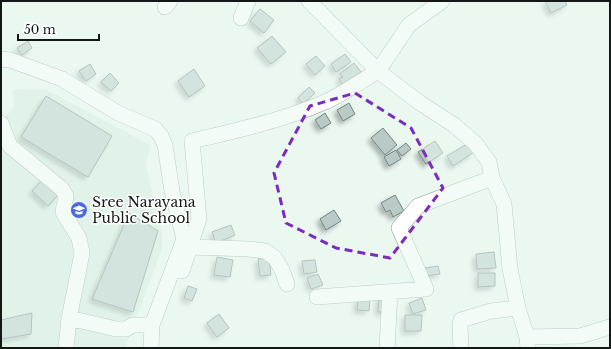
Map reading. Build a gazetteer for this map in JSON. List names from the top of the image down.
{
  "places": {
    "school or university": ["Sree Narayana Public School"]
  },
  "scale_bar": "50 m"
}
